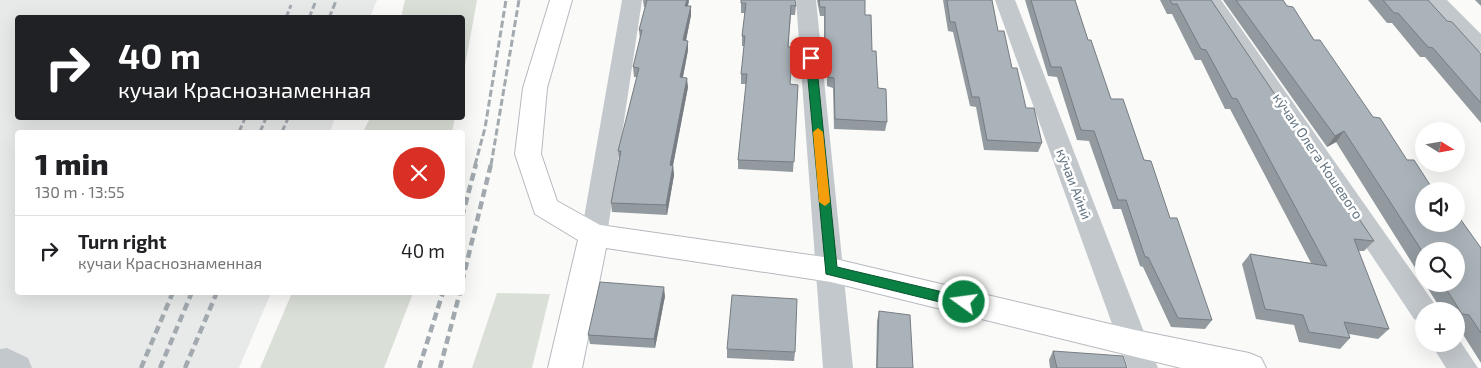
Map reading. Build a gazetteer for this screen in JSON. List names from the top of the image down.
{
  "streets": {
    "street": ["кӯчаи Олега Кошевого", "кӯчаи Айнӣ"]
  },
  "north": "right",
  "page": {
    "turn": ["40 m", "кучаи Краснознаменная"],
    "map_buttons": "+",
    "heading": ["1 min", "130 m · 13:55"],
    "list": [
      {
        "name": "Turn right",
        "note": "кучаи Краснознаменная",
        "value": "40 m"
      }
    ]
  }
}
